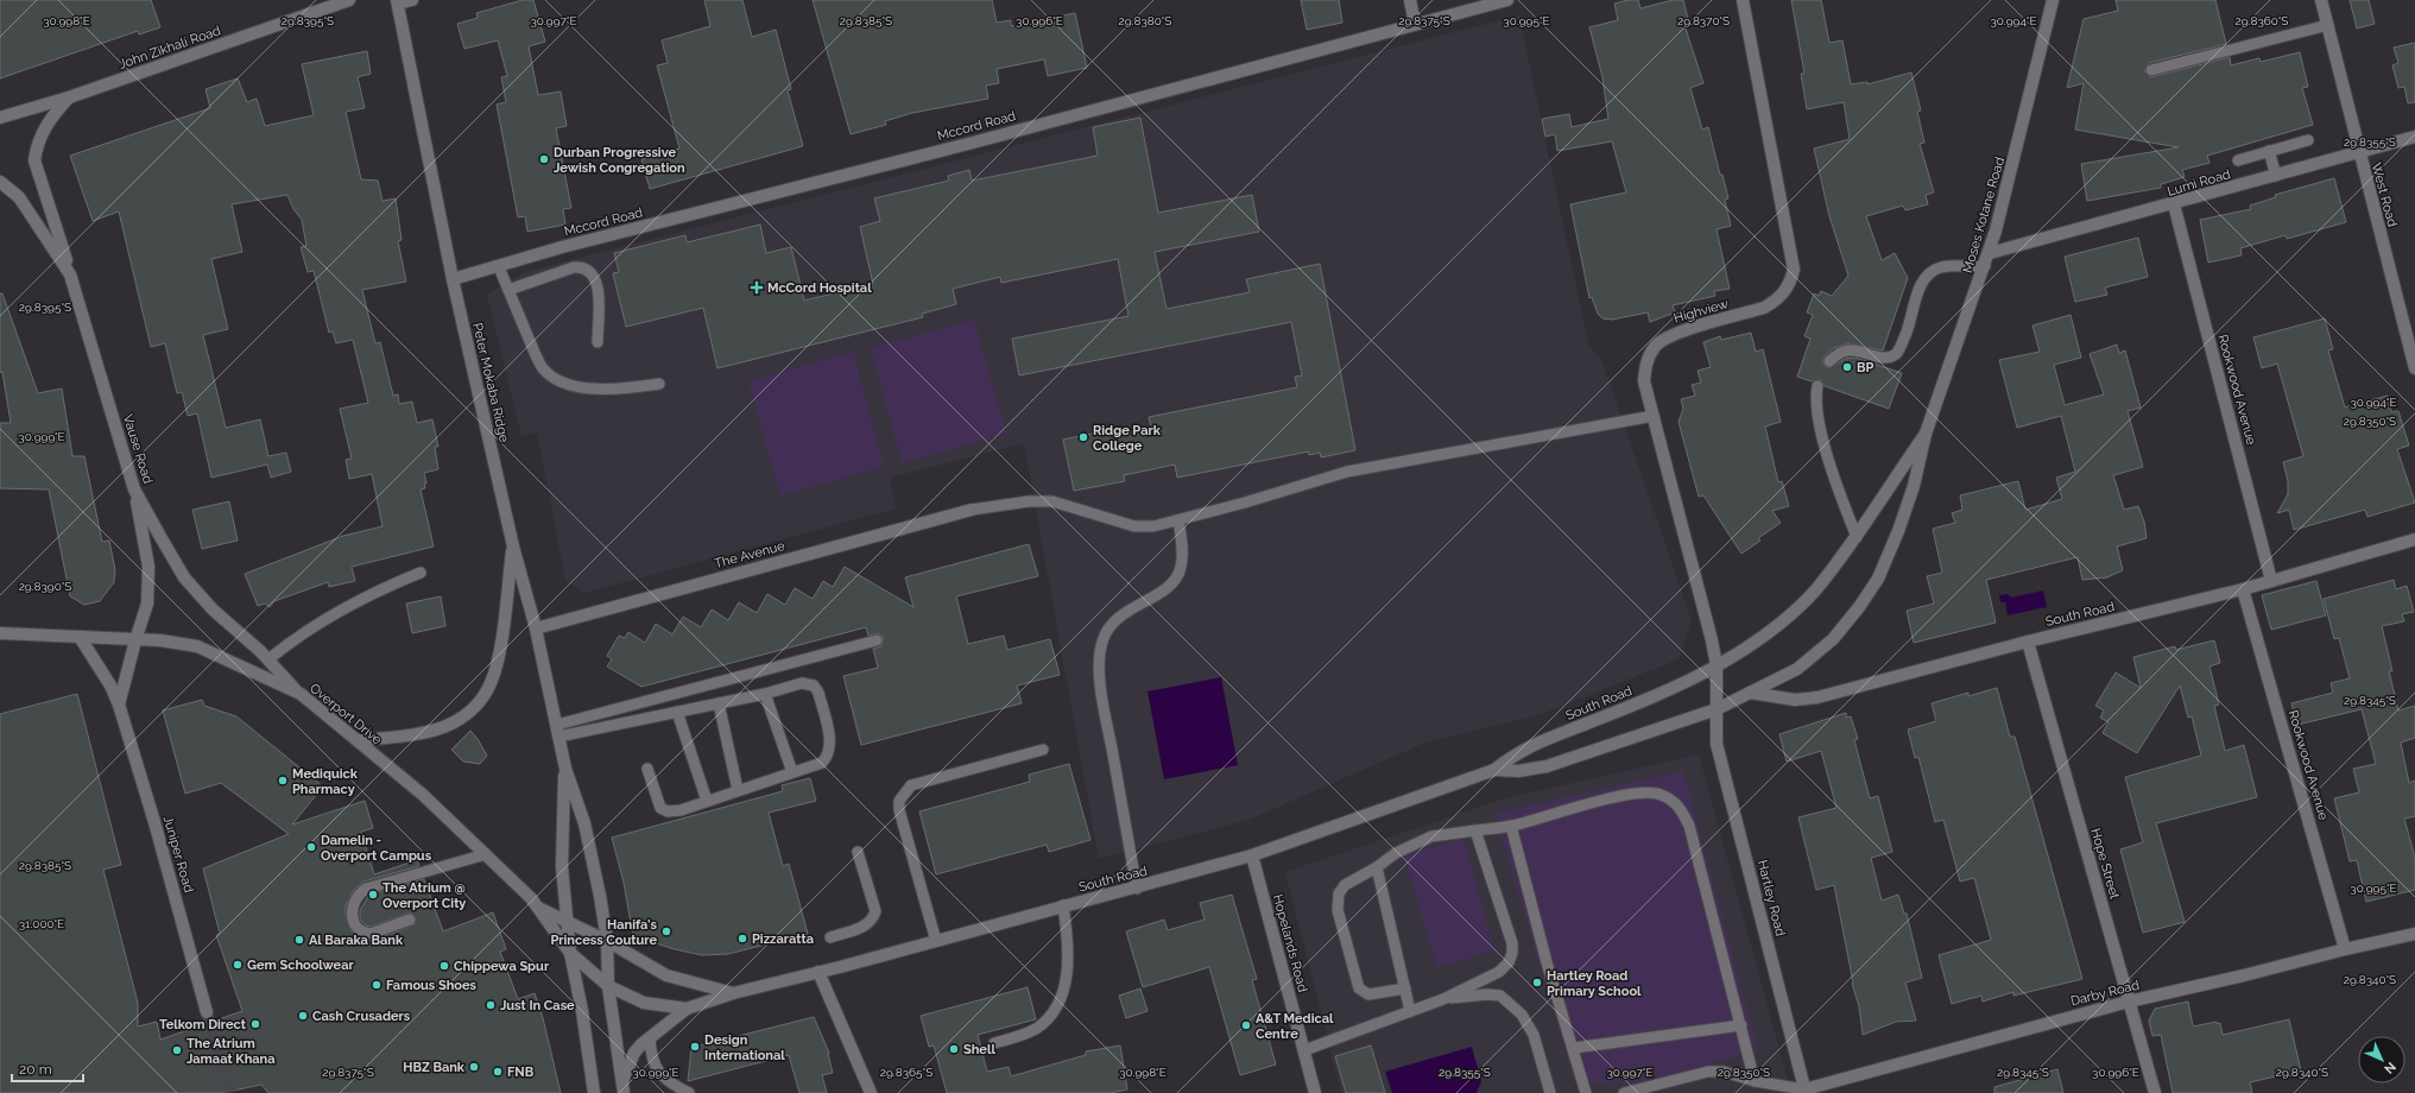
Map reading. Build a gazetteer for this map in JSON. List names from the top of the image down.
{
  "streets": {
    "street": [
      "John Zikhali Road",
      "Mccord Road",
      "Lumi Road",
      "West Road",
      "Moses Kotane Road",
      "Highview",
      "Peter Mokaba Ridge",
      "Rookwood Avenue",
      "Vause Road",
      "The Avenue",
      "South Road",
      "Overport Drive",
      "Juniper Road",
      "Hope Street",
      "Hartley Road",
      "Hopelands Road",
      "Darby Road"
    ]
  },
  "crossings": [
    ["Mccord Road", "Peter Mokaba Ridge"],
    ["Lumi Road", "West Road"],
    ["Lumi Road", "Moses Kotane Road"],
    ["Lumi Road", "Rookwood Avenue"],
    ["Moses Kotane Road", "Highview"],
    ["Moses Kotane Road", "South Road"],
    ["Moses Kotane Road", "Hartley Road"],
    ["Highview", "South Road"],
    ["Highview", "Hartley Road"],
    ["Peter Mokaba Ridge", "The Avenue"],
    ["Peter Mokaba Ridge", "South Road"],
    ["Peter Mokaba Ridge", "Overport Drive"],
    ["Rookwood Avenue", "South Road"],
    ["Rookwood Avenue", "Darby Road"],
    ["Vause Road", "Overport Drive"],
    ["South Road", "Overport Drive"],
    ["South Road", "Hope Street"],
    ["South Road", "Hartley Road"],
    ["South Road", "Hopelands Road"],
    ["Overport Drive", "Juniper Road"],
    ["Hope Street", "Darby Road"],
    ["Hartley Road", "Darby Road"]
  ],
  "places": {
    "other": [
      "Durban Progressive Jewish Congregation",
      "BP",
      "Ridge Park College",
      "Mediquick Pharmacy",
      "Damelin - Overport Campus",
      "The Atrium @ Overport City",
      "Hanifa's Princess Couture",
      "Pizzaratta",
      "Al Baraka Bank",
      "Gem Schoolwear",
      "Chippewa Spur",
      "Hartley Road Primary School",
      "Famous Shoes",
      "Just In Case",
      "Cash Crusaders",
      "Telkom Direct",
      "A&T Medical Centre",
      "Design International",
      "Shell",
      "The Atrium Jamaat Khana",
      "HBZ Bank",
      "FNB"
    ],
    "health": ["McCord Hospital"]
  },
  "scale_bar": "20 m",
  "north": "bottom right",
  "coordinates": [
    "30.998°E",
    "29.8395°S",
    "30.997°E",
    "29.8385°S",
    "30.996°E",
    "29.8380°S",
    "29.8375°S",
    "30.995°E",
    "29.8370°S",
    "30.994°E",
    "29.8360°S",
    "29.8355°S",
    "29.8350°S",
    "30.999°E",
    "29.8390°S",
    "29.8345°S",
    "31.000°E",
    "29.8340°S",
    "29.8365°S"
  ]
}
